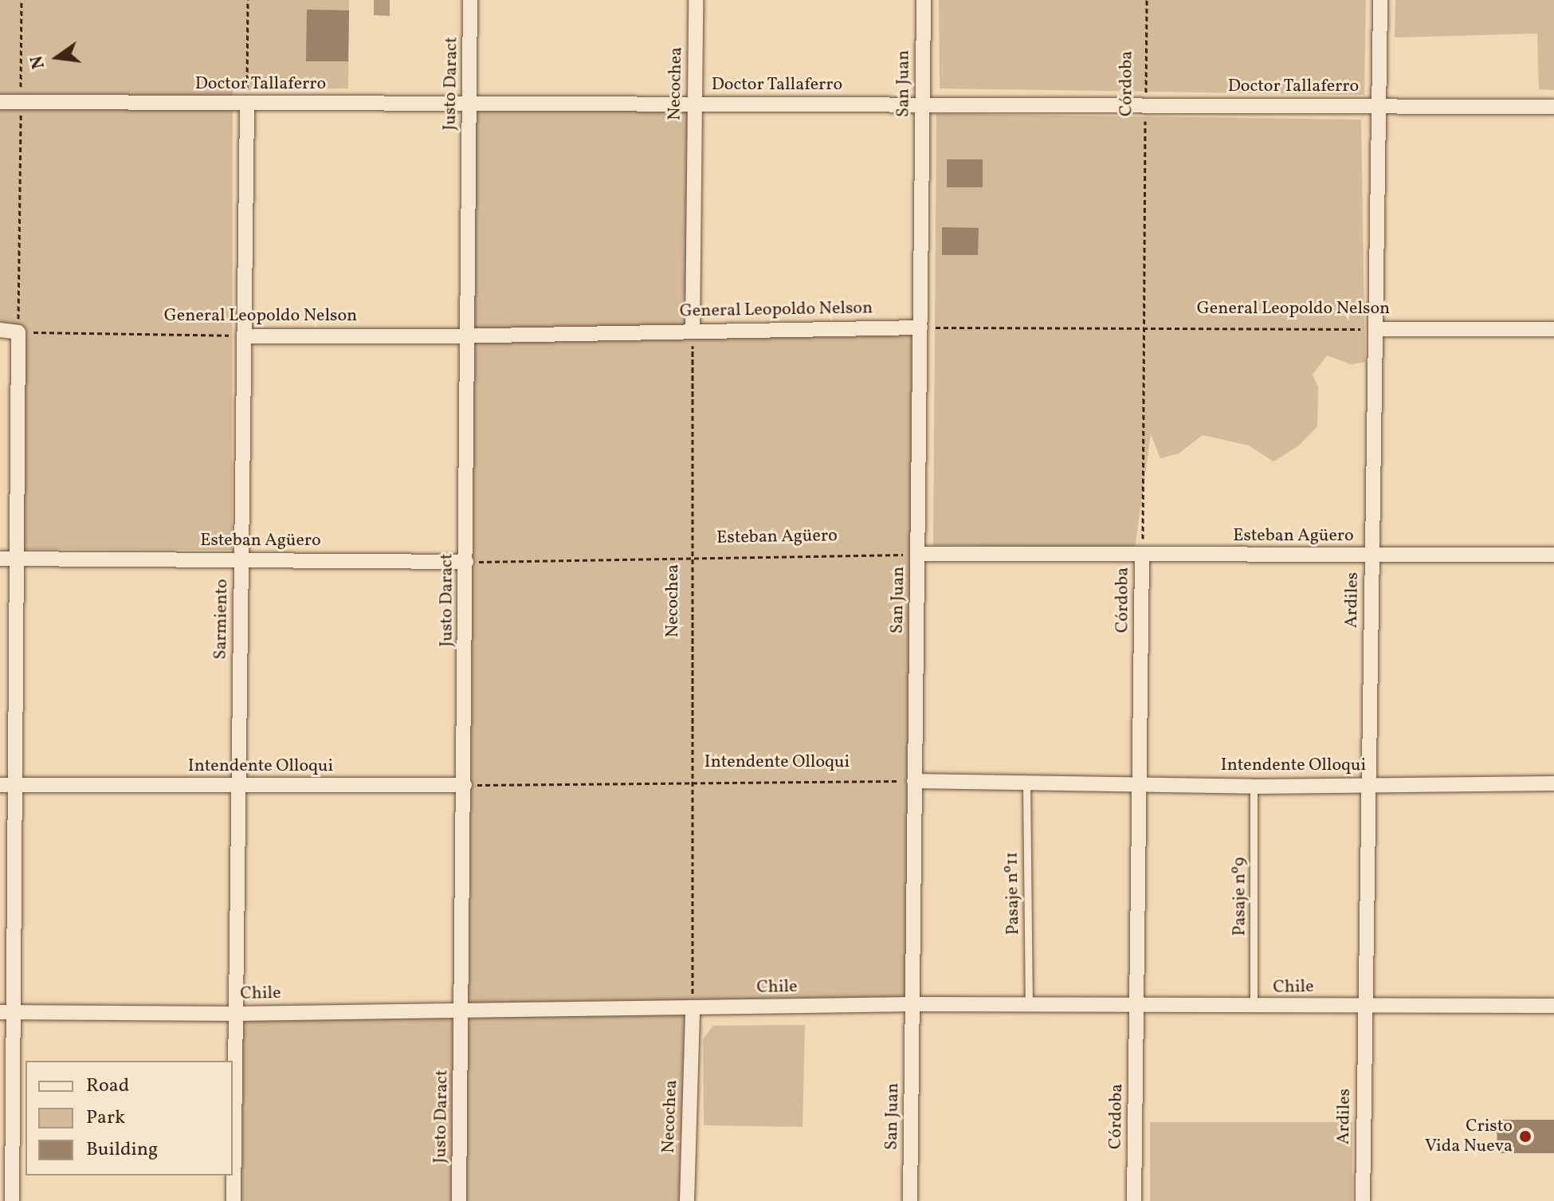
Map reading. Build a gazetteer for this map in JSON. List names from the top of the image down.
{
  "streets": {
    "street": [
      "Justo Daract",
      "Necochea",
      "San Juan",
      "Córdoba",
      "Doctor Tallaferro",
      "General Leopoldo Nelson",
      "Esteban Agüero",
      "Ardiles",
      "Sarmiento",
      "Intendente Olloqui",
      "Chile"
    ],
    "lane": ["Pasaje nº11", "Pasaje nº9"]
  },
  "crossings": [
    ["Justo Daract", "Doctor Tallaferro"],
    ["Justo Daract", "General Leopoldo Nelson"],
    ["Justo Daract", "Esteban Agüero"],
    ["Justo Daract", "Intendente Olloqui"],
    ["Justo Daract", "Chile"],
    ["Necochea", "Doctor Tallaferro"],
    ["Necochea", "General Leopoldo Nelson"],
    ["Necochea", "Esteban Agüero"],
    ["Necochea", "Intendente Olloqui"],
    ["Necochea", "Chile"],
    ["San Juan", "Doctor Tallaferro"],
    ["San Juan", "General Leopoldo Nelson"],
    ["San Juan", "Esteban Agüero"],
    ["San Juan", "Intendente Olloqui"],
    ["San Juan", "Chile"],
    ["Córdoba", "Doctor Tallaferro"],
    ["Córdoba", "General Leopoldo Nelson"],
    ["Córdoba", "Esteban Agüero"],
    ["Córdoba", "Intendente Olloqui"],
    ["Córdoba", "Chile"],
    ["Doctor Tallaferro", "Ardiles"],
    ["Doctor Tallaferro", "Sarmiento"],
    ["General Leopoldo Nelson", "Ardiles"],
    ["General Leopoldo Nelson", "Sarmiento"],
    ["Esteban Agüero", "Ardiles"],
    ["Esteban Agüero", "Sarmiento"],
    ["Ardiles", "Intendente Olloqui"],
    ["Ardiles", "Chile"],
    ["Sarmiento", "Intendente Olloqui"],
    ["Sarmiento", "Chile"],
    ["Intendente Olloqui", "Pasaje nº11"],
    ["Intendente Olloqui", "Pasaje nº9"],
    ["Pasaje nº11", "Chile"],
    ["Pasaje nº9", "Chile"]
  ],
  "places": ["Cristo Vida Nueva"],
  "legend": ["Road", "Park", "Building"],
  "north": "left"
}
